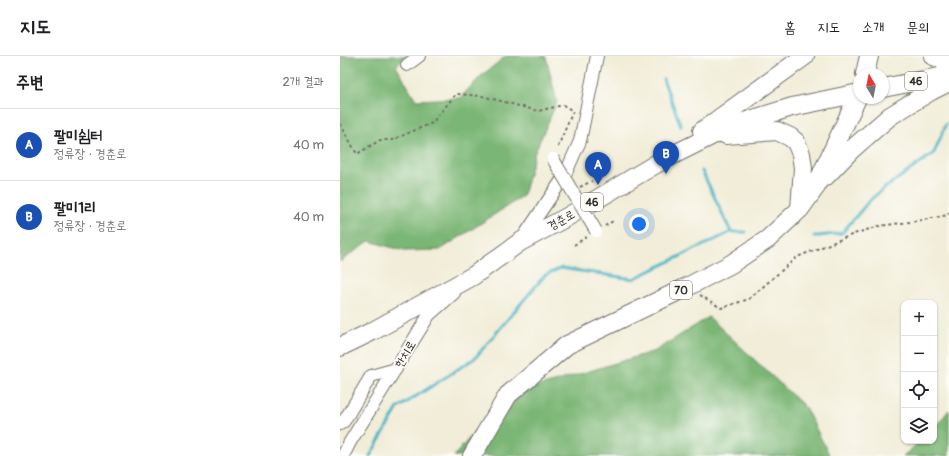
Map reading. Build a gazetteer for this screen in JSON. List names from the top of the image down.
{
  "streets": {
    "main road": ["46", "경춘로", "70"],
    "street": ["한치로"]
  },
  "crossings": [
    ["경춘로", "한치로"]
  ],
  "north": "top",
  "page": {
    "header": "지도",
    "nav": [
      "홈",
      "지도",
      "소개",
      "문의"
    ],
    "heading": ["주변", "2개 결과"],
    "list": [
      {
        "mark": "A",
        "name": "팔미쉼터",
        "note": "정류장 · 경춘로",
        "value": "40 m"
      },
      {
        "mark": "B",
        "name": "팔미1리",
        "note": "정류장 · 경춘로",
        "value": "40 m"
      }
    ],
    "pins": ["B", "A"],
    "map_buttons": ["+", "−"]
  }
}
